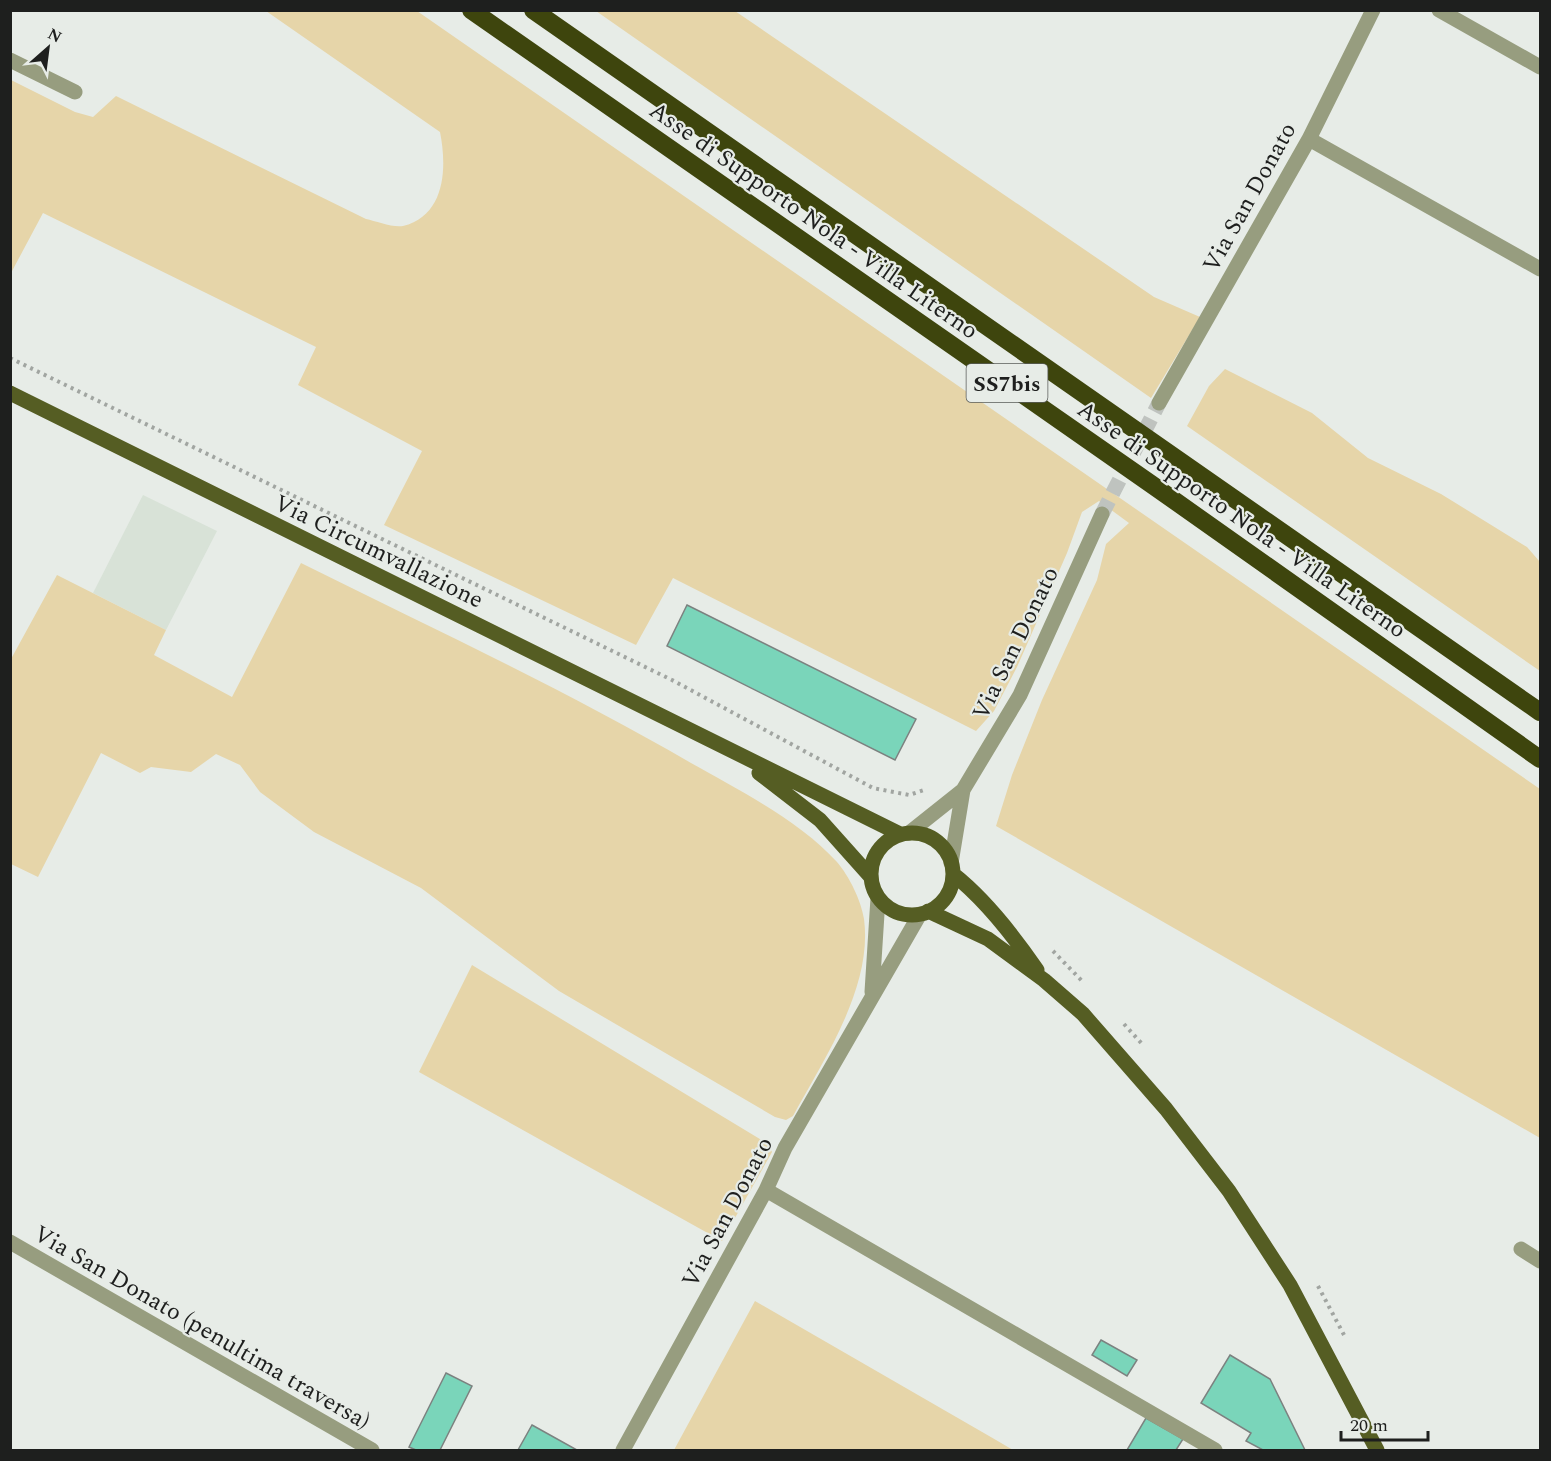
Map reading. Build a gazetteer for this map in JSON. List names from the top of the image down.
{
  "streets": {
    "highway": ["Asse di Supporto Nola - Villa Literno", "SS7bis"],
    "main road": ["Via Circumvallazione"],
    "street": ["Via San Donato", "Via San Donato (penultima traversa)"]
  },
  "scale_bar": "20 m",
  "north": "top right"
}
